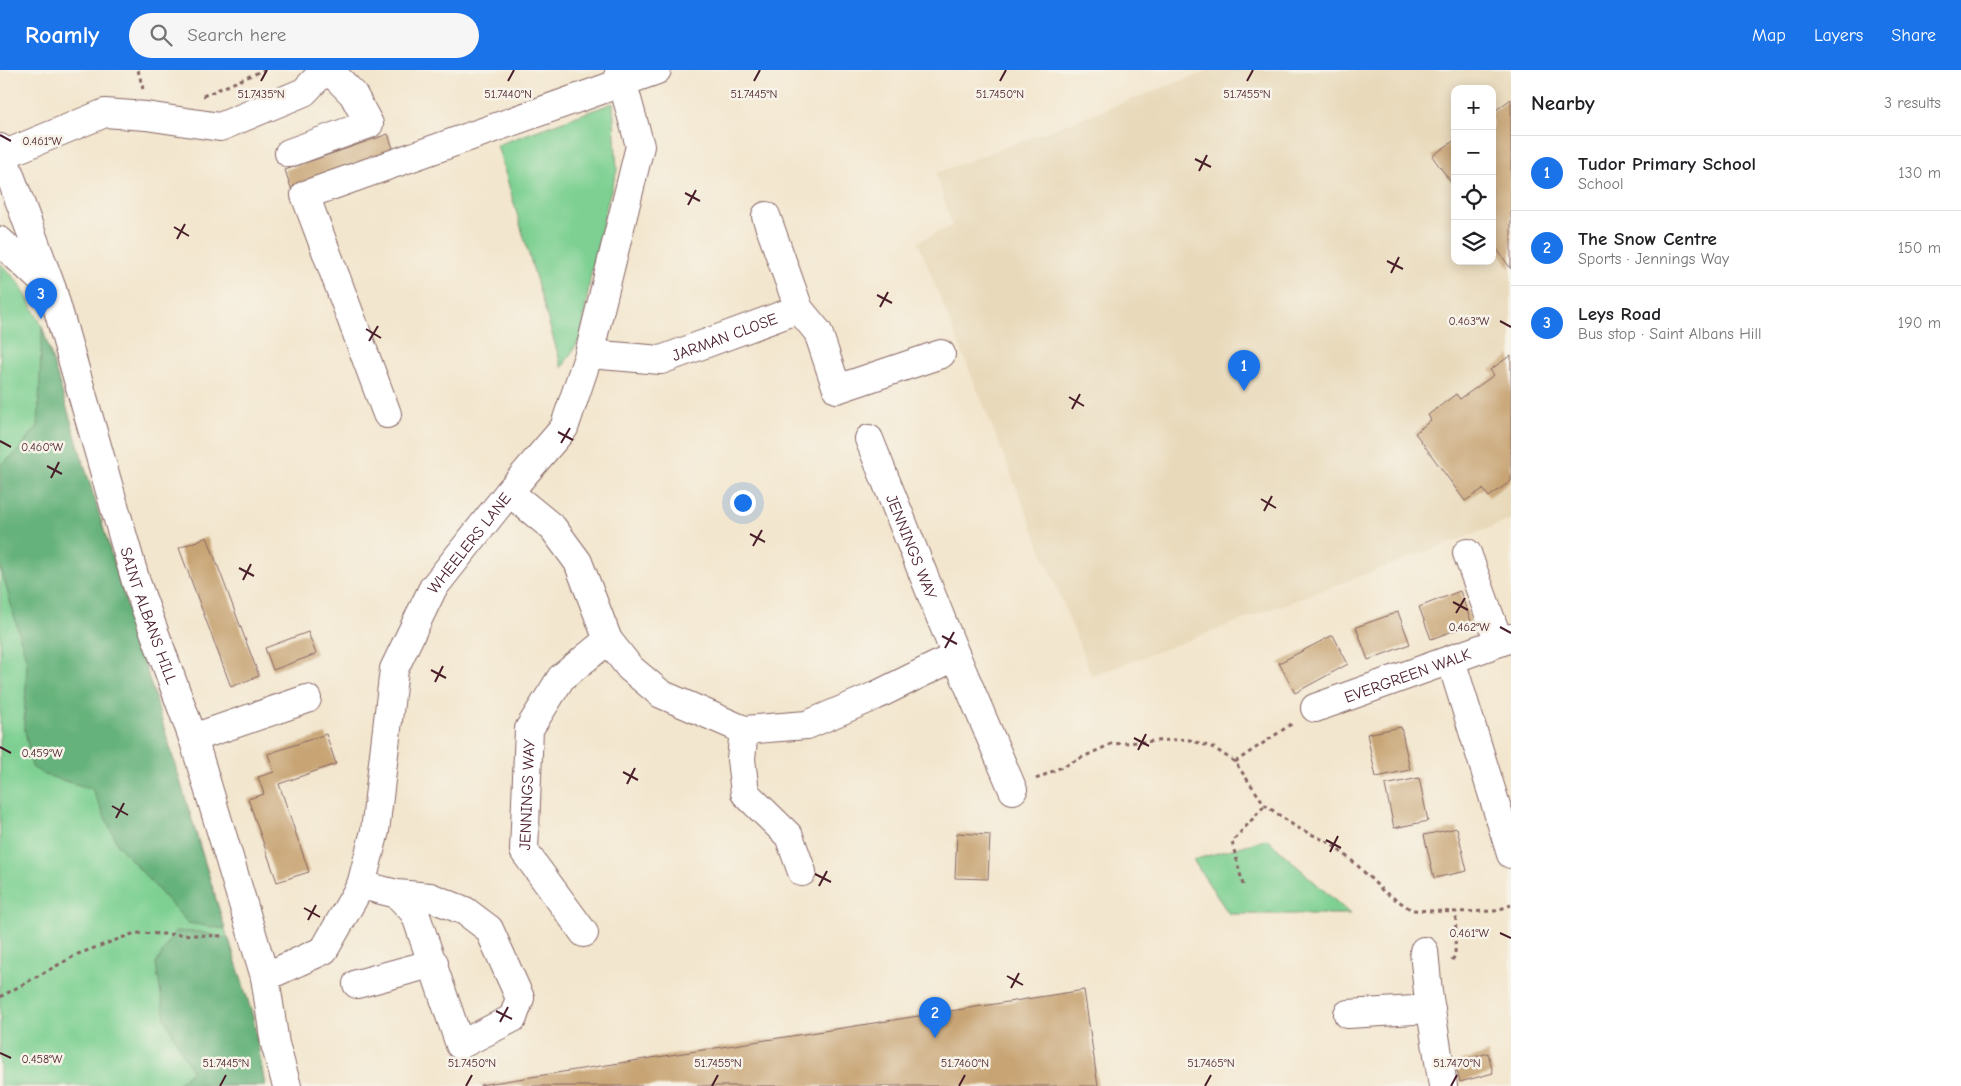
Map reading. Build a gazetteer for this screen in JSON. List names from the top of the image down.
{
  "streets": {
    "street": [
      "JARMAN CLOSE",
      "WHEELERS LANE",
      "JENNINGS WAY",
      "SAINT ALBANS HILL",
      "EVERGREEN WALK"
    ]
  },
  "crossings": [
    ["JARMAN CLOSE", "WHEELERS LANE"],
    ["WHEELERS LANE", "SAINT ALBANS HILL"]
  ],
  "page": {
    "header": "Roamly",
    "search": "Search here",
    "nav": ["Map", "Layers", "Share"],
    "heading": ["Nearby", "3 results"],
    "map_buttons": ["+", "−"],
    "list": [
      {
        "mark": "1",
        "name": "Tudor Primary School",
        "note": "School",
        "value": "130 m"
      },
      {
        "mark": "2",
        "name": "The Snow Centre",
        "note": "Sports · Jennings Way",
        "value": "150 m"
      },
      {
        "mark": "3",
        "name": "Leys Road",
        "note": "Bus stop · Saint Albans Hill",
        "value": "190 m"
      }
    ],
    "pins": ["3", "1", "2"]
  },
  "coordinates": [
    "51.7435°N",
    "51.7440°N",
    "51.7445°N",
    "51.7450°N",
    "51.7455°N",
    "0.461°W",
    "0.463°W",
    "0.460°W",
    "0.462°W",
    "0.459°W",
    "0.458°W",
    "51.7460°N",
    "51.7465°N",
    "51.7470°N"
  ]
}
